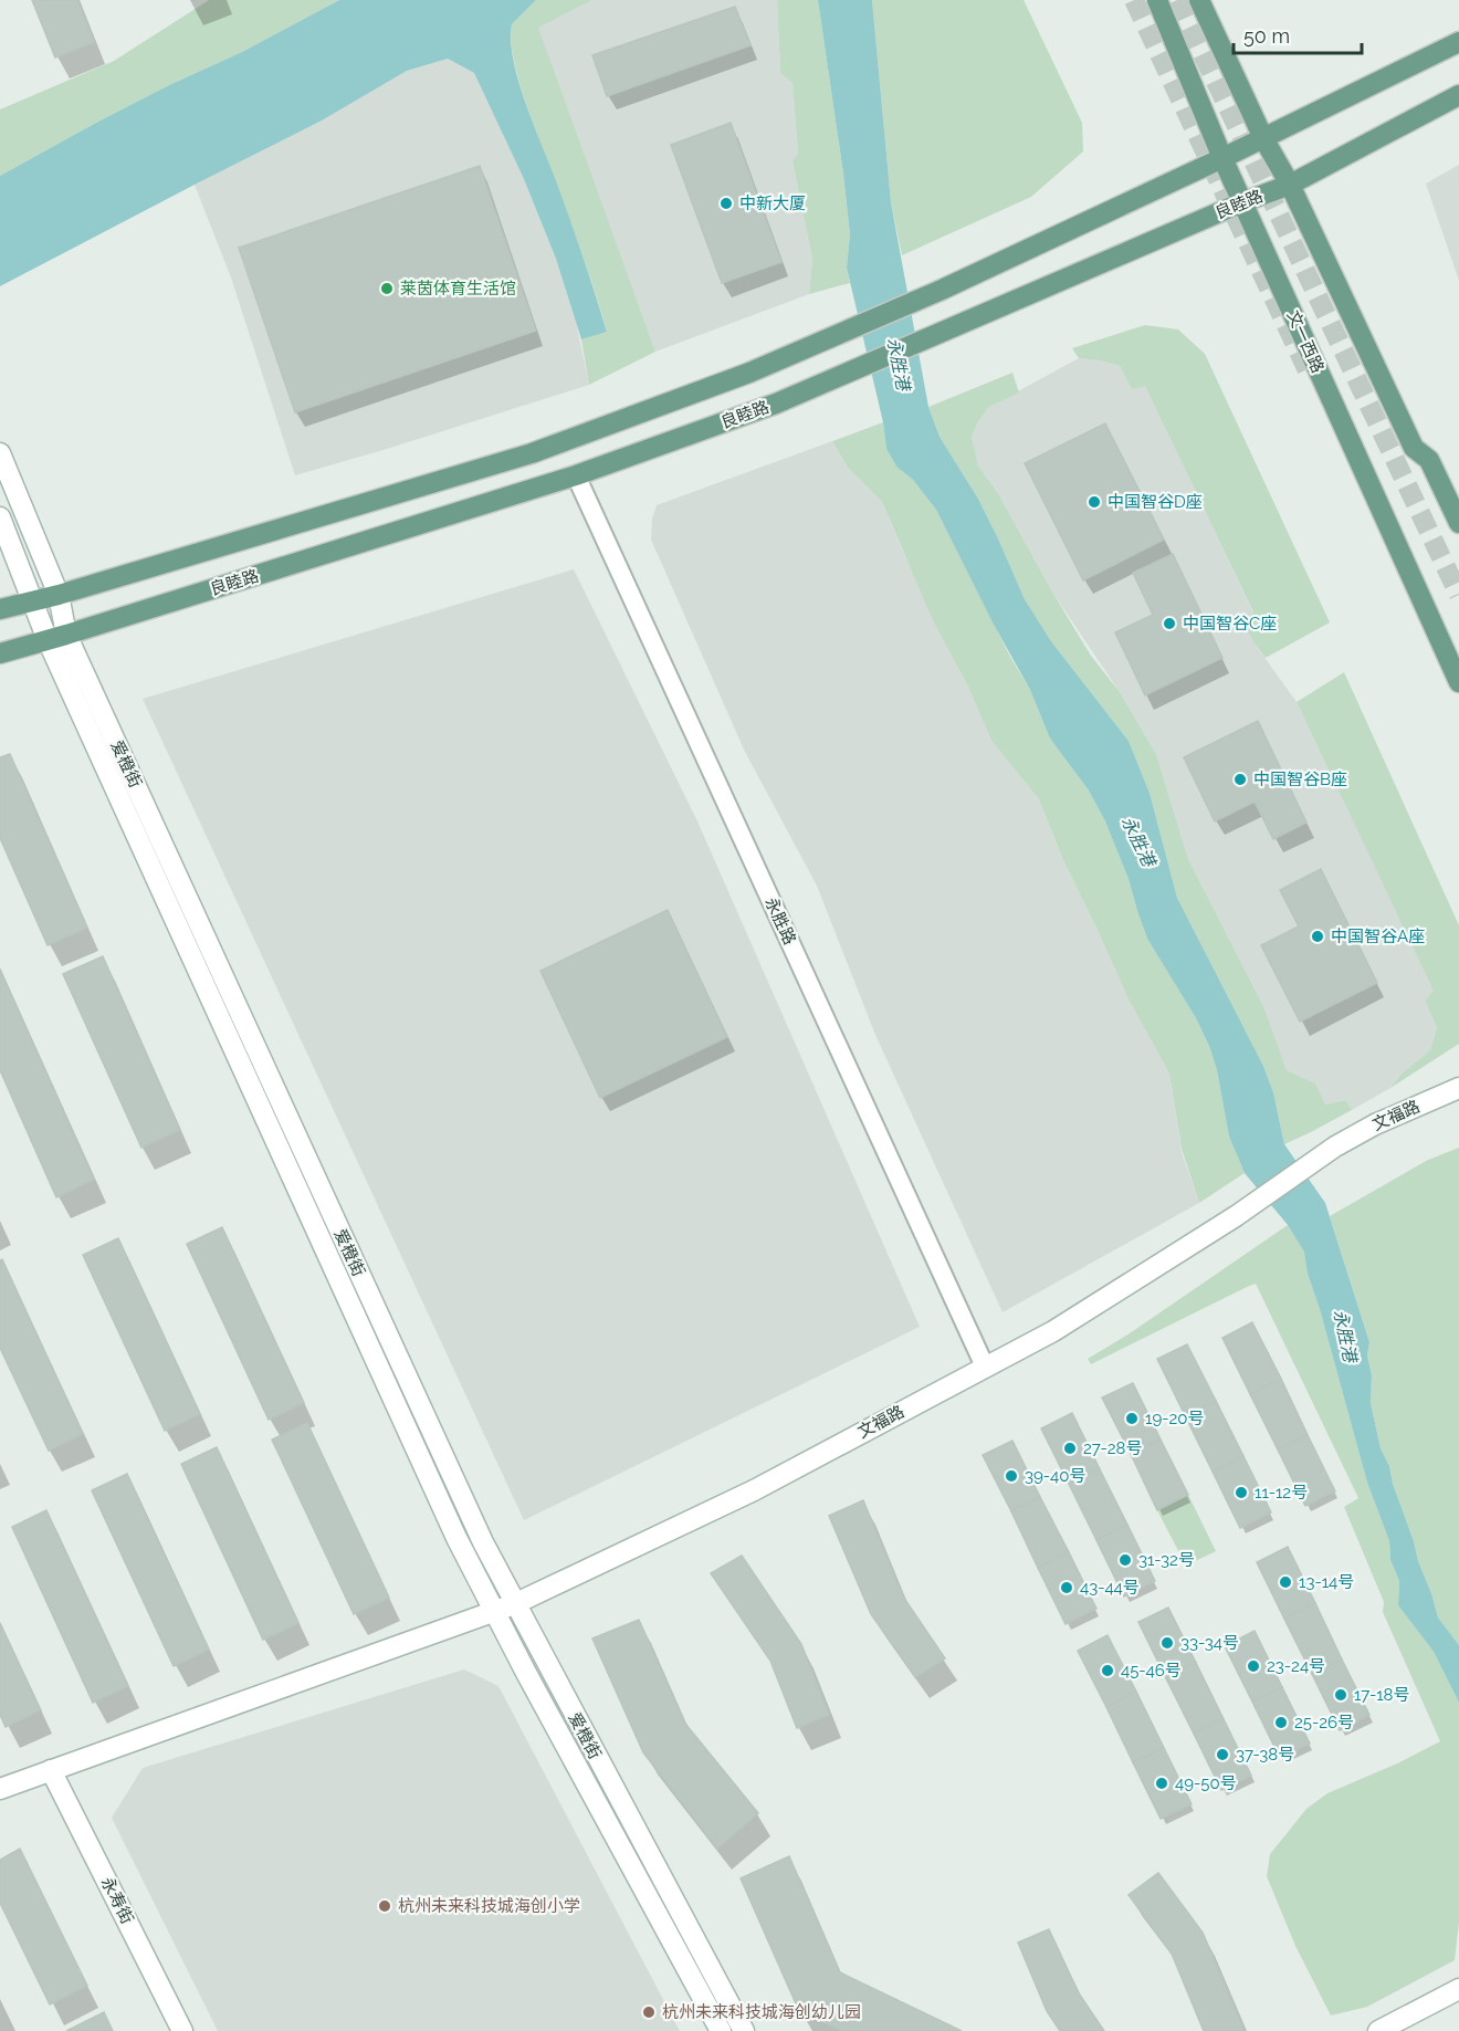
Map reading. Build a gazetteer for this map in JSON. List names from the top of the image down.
{
  "streets": {
    "main road": ["良睦路", "文一西路"],
    "street": [
      "爱橙街",
      "永胜路",
      "文福路",
      "永寿街"
    ]
  },
  "crossings": [
    ["良睦路", "文一西路"],
    ["良睦路", "爱橙街"],
    ["良睦路", "永胜路"],
    ["爱橙街", "文福路"],
    ["永胜路", "文福路"],
    ["文福路", "永寿街"]
  ],
  "water": ["永胜港"],
  "places": [
    "中新大厦",
    "莱茵体育生活馆",
    "中国智谷D座",
    "中国智谷C座",
    "中国智谷B座",
    "中国智谷A座",
    "19-20号",
    "27-28号",
    "39-40号",
    "11-12号",
    "31-32号",
    "13-14号",
    "43-44号",
    "33-34号",
    "23-24号",
    "45-46号",
    "17-18号",
    "25-26号",
    "37-38号",
    "49-50号",
    "杭州未来科技城海创小学",
    "杭州未来科技城海创幼儿园"
  ],
  "scale_bar": "50 m"
}
